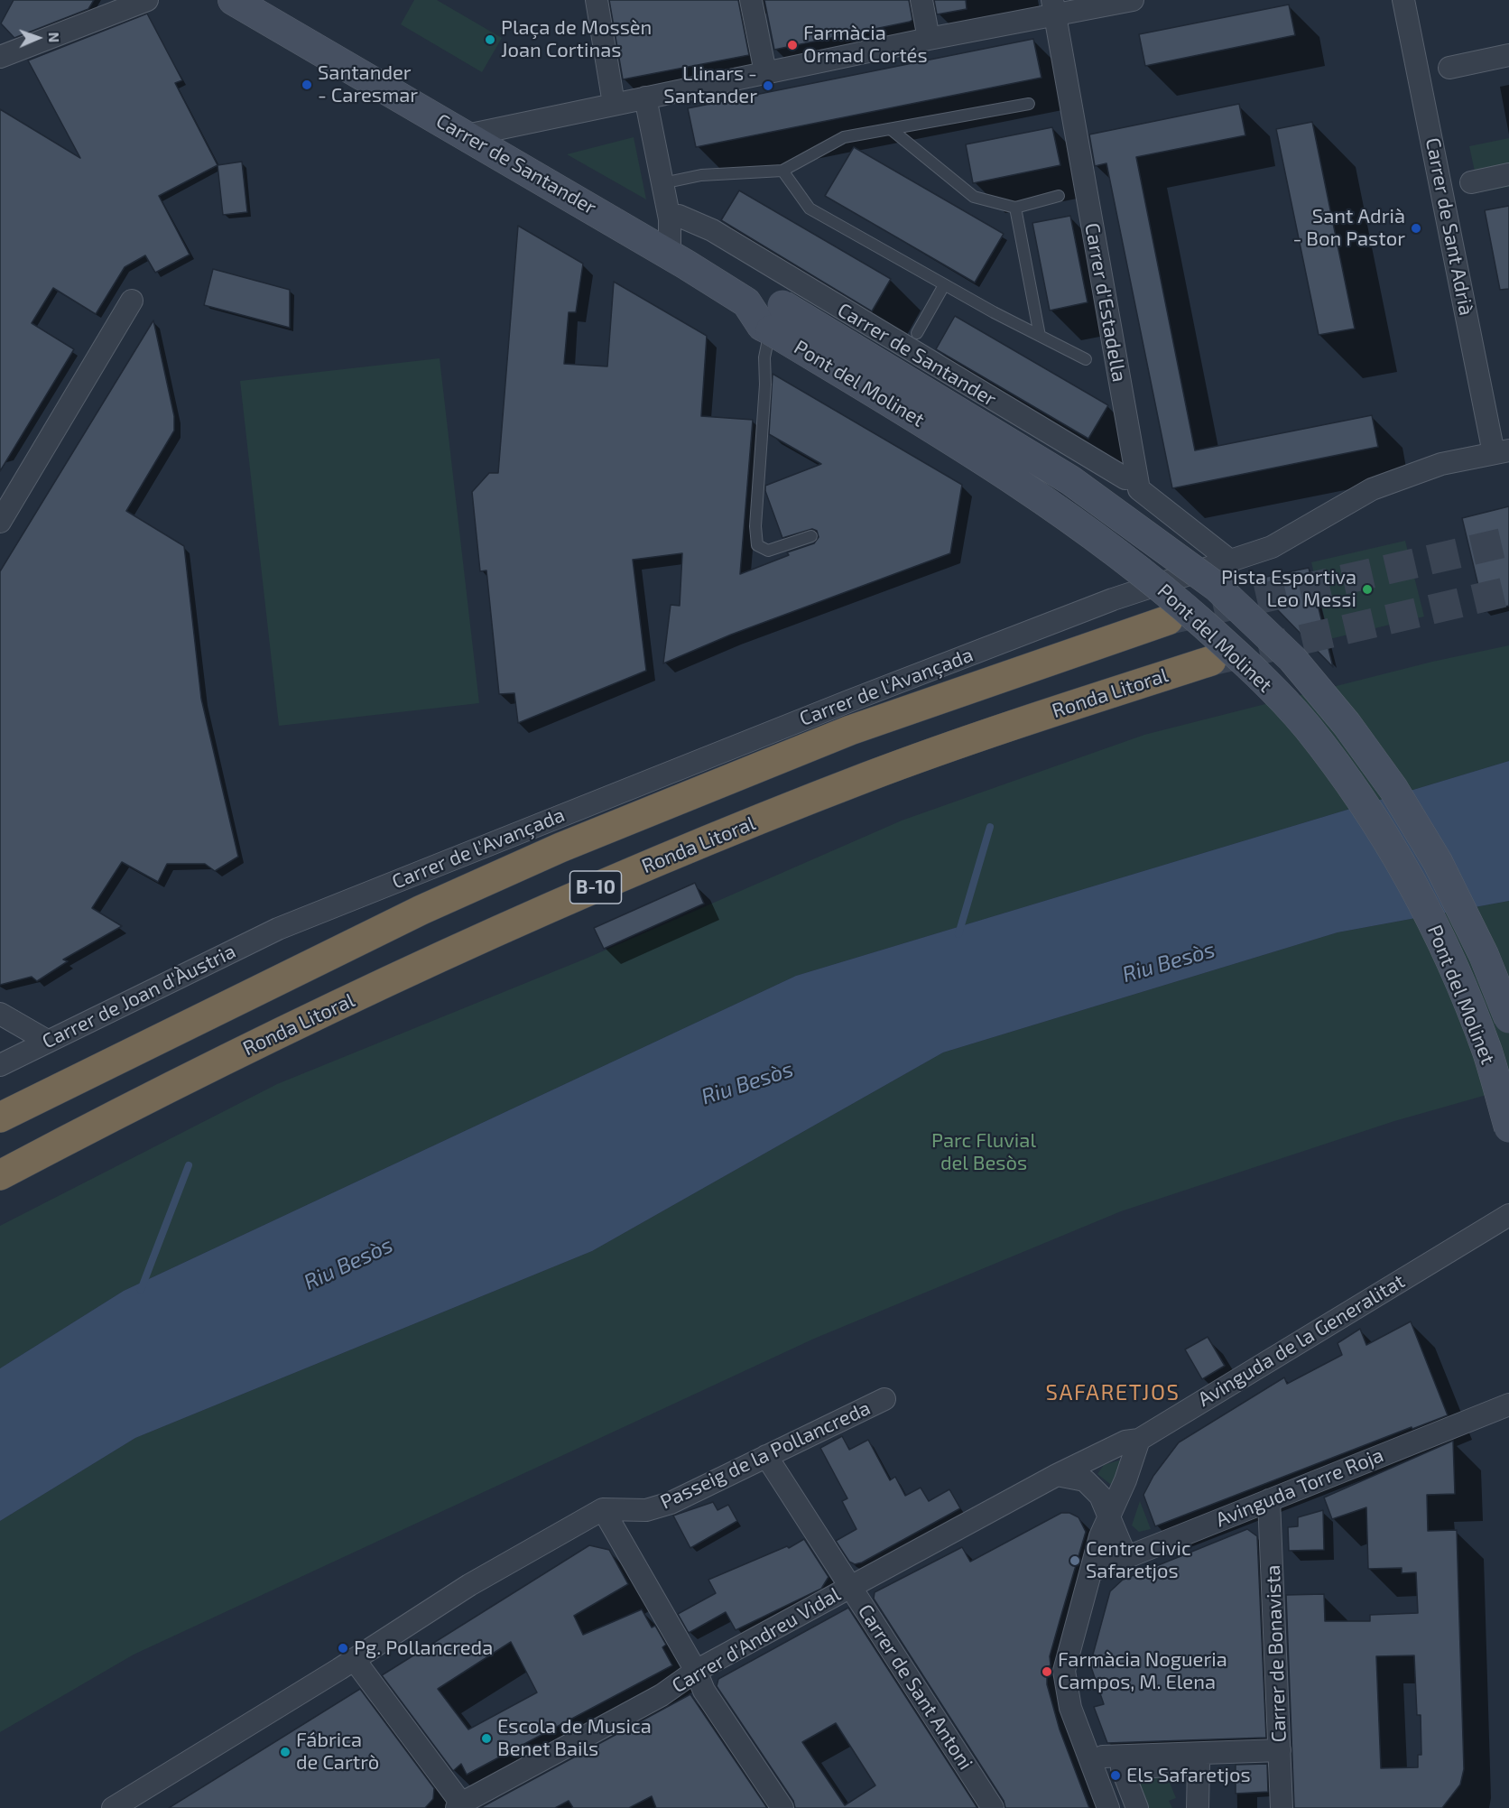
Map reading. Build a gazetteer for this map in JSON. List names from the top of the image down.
{
  "streets": {
    "highway": ["Ronda Litoral", "B-10"],
    "street": [
      "Carrer de Santander",
      "Carrer de Sant Adrià",
      "Carrer d'Estadella",
      "Pont del Molinet",
      "Carrer de l'Avançada",
      "Carrer de Joan d'Àustria",
      "Avinguda de la Generalitat",
      "Passeig de la Pollancreda",
      "Avinguda Torre Roja",
      "Carrer d'Andreu Vidal",
      "Carrer de Bonavista",
      "Carrer de Sant Antoni"
    ]
  },
  "crossings": [
    ["Carrer de Santander", "Pont del Molinet"],
    ["Carrer de Sant Adrià", "Carrer de l'Avançada"],
    ["Carrer d'Estadella", "Carrer de l'Avançada"],
    ["Carrer de l'Avançada", "Carrer de Joan d'Àustria"],
    ["Avinguda de la Generalitat", "Carrer d'Andreu Vidal"],
    ["Passeig de la Pollancreda", "Carrer de Sant Antoni"],
    ["Avinguda Torre Roja", "Carrer de Bonavista"],
    ["Carrer d'Andreu Vidal", "Carrer de Sant Antoni"]
  ],
  "districts": ["SAFARETJOS"],
  "water": ["Riu Besòs"],
  "parks": ["Parc Fluvial del Besòs"],
  "places": [
    "Plaça de Mossèn Joan Cortinas",
    "Farmàcia Ormad Cortés",
    "Santander - Caresmar",
    "Llinars - Santander",
    "Sant Adrià - Bon Pastor",
    "Pista Esportiva Leo Messi",
    "Centre Civic Safaretjos",
    "Pg. Pollancreda",
    "Farmàcia Nogueria Campos, M. Elena",
    "Escola de Musica Benet Bails",
    "Fábrica de Cartrò",
    "Els Safaretjos"
  ],
  "north": "right"
}
